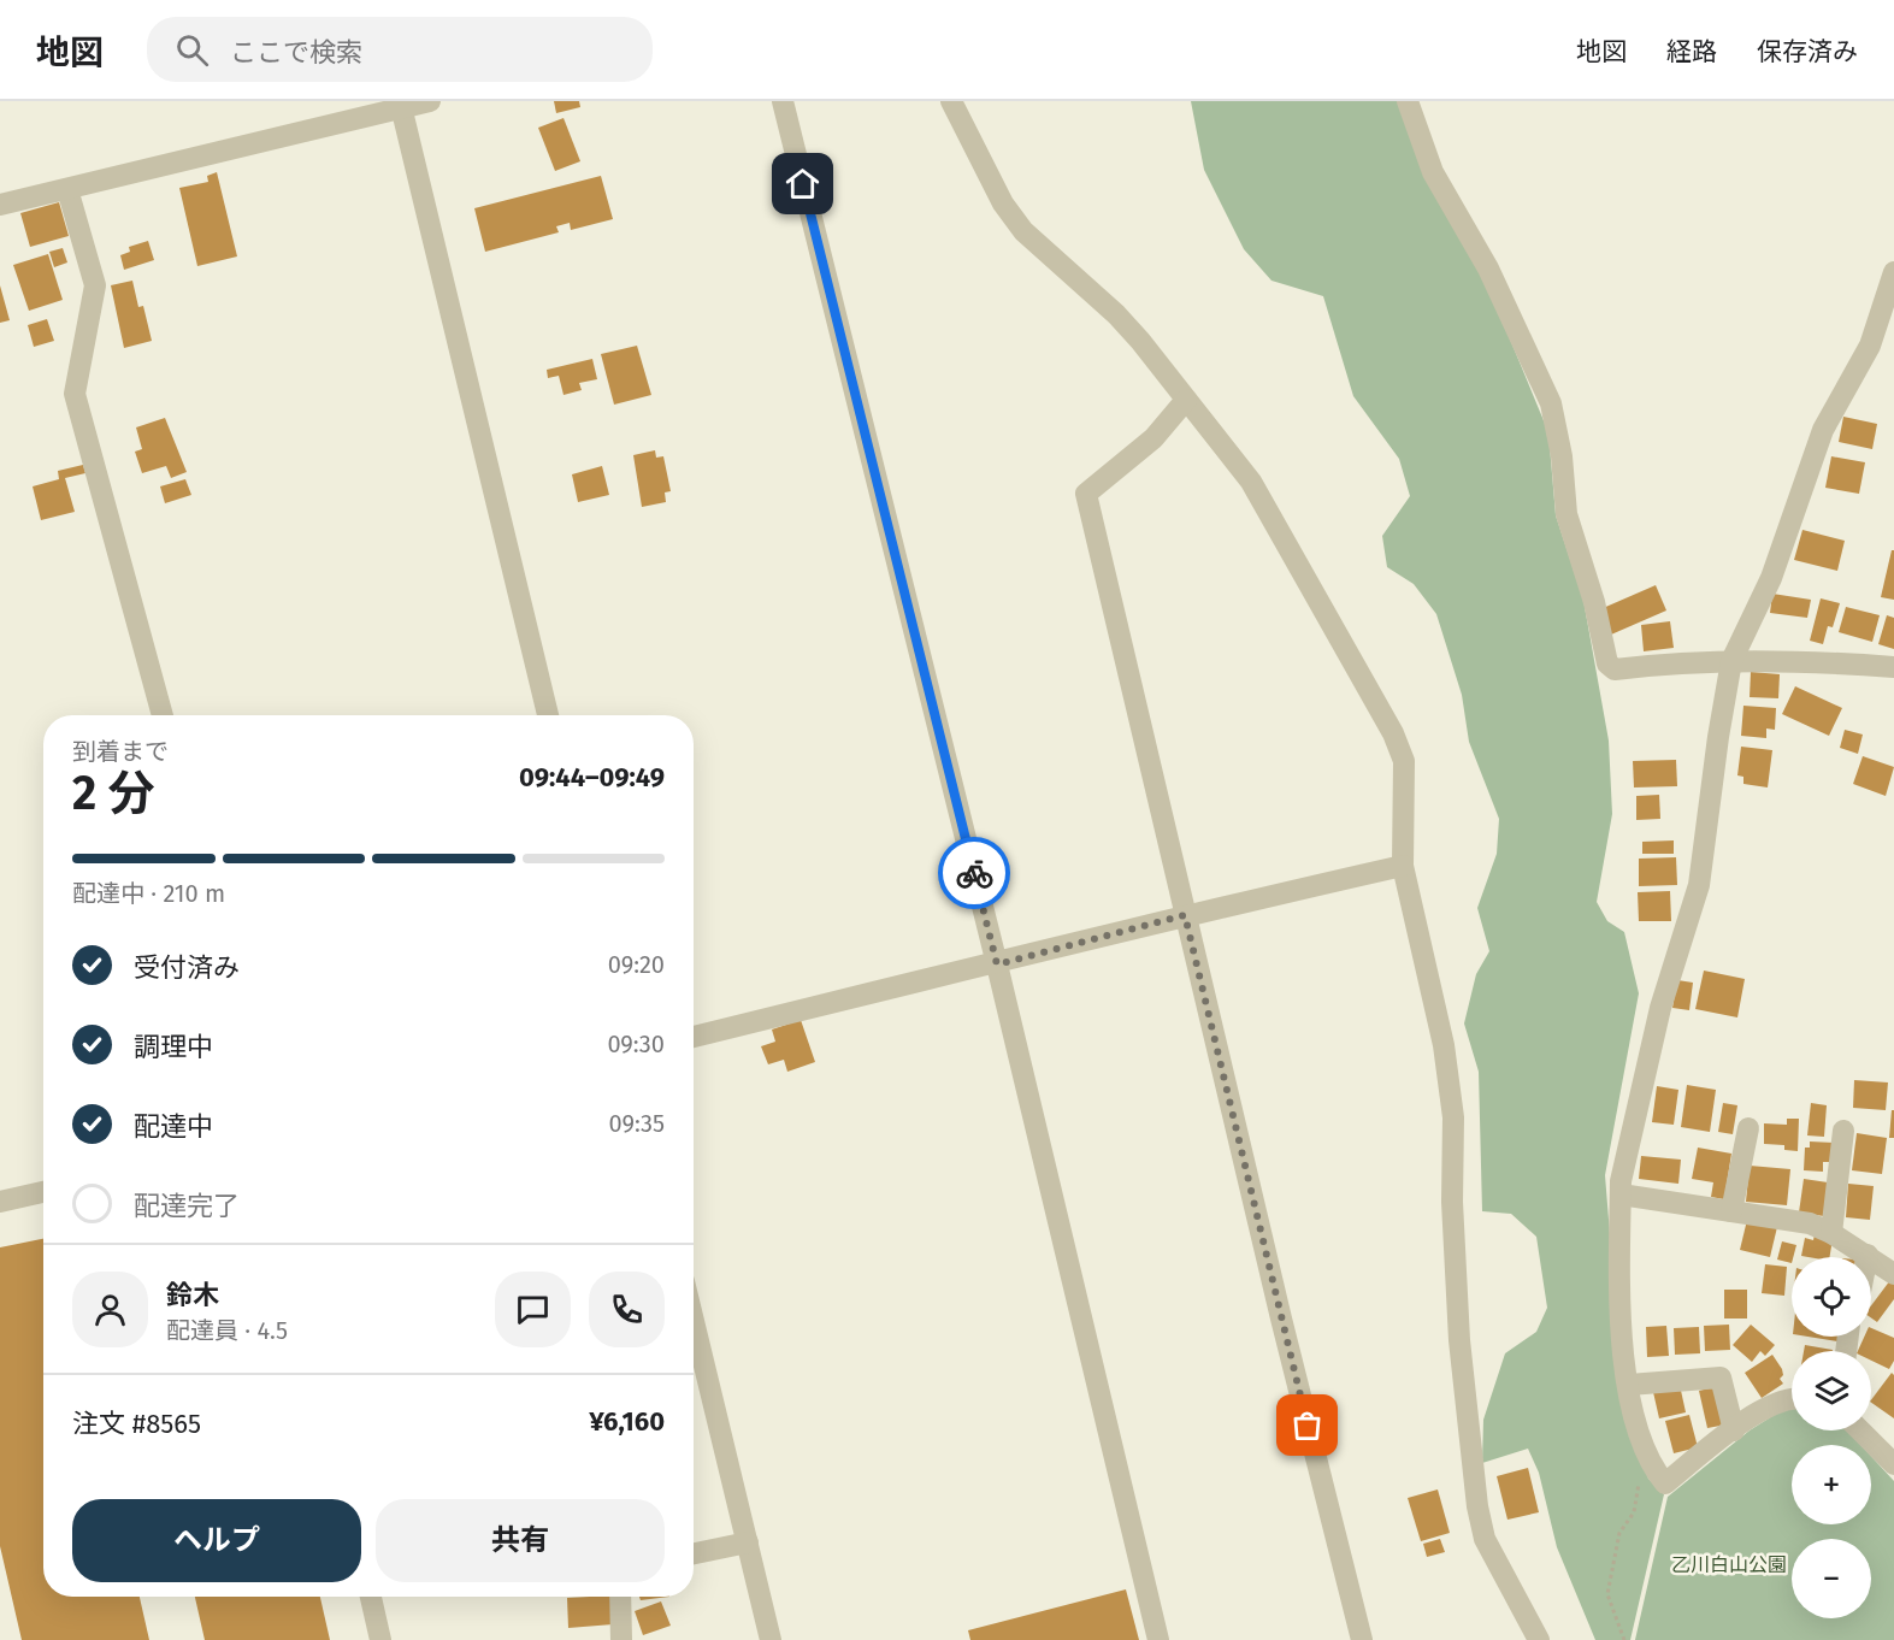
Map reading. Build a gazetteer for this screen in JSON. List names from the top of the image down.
{
  "parks": ["乙川白山公園"],
  "page": {
    "header": "地図",
    "search": "ここで検索",
    "nav": ["地図", "経路", "保存済み"],
    "heading": ["2 分", "到着まで", "09:44–09:49"],
    "panel": [
      "鈴木",
      "配達員 · 4.5",
      "注文 #8565",
      "¥6,160"
    ],
    "bar": "配達中 · 210 m",
    "list": [
      ["受付済み", "09:20"],
      ["調理中", "09:30"],
      ["配達中", "09:35"],
      "配達完了"
    ],
    "map_buttons": ["+", "−"],
    "buttons": ["ヘルプ", "共有"]
  }
}
